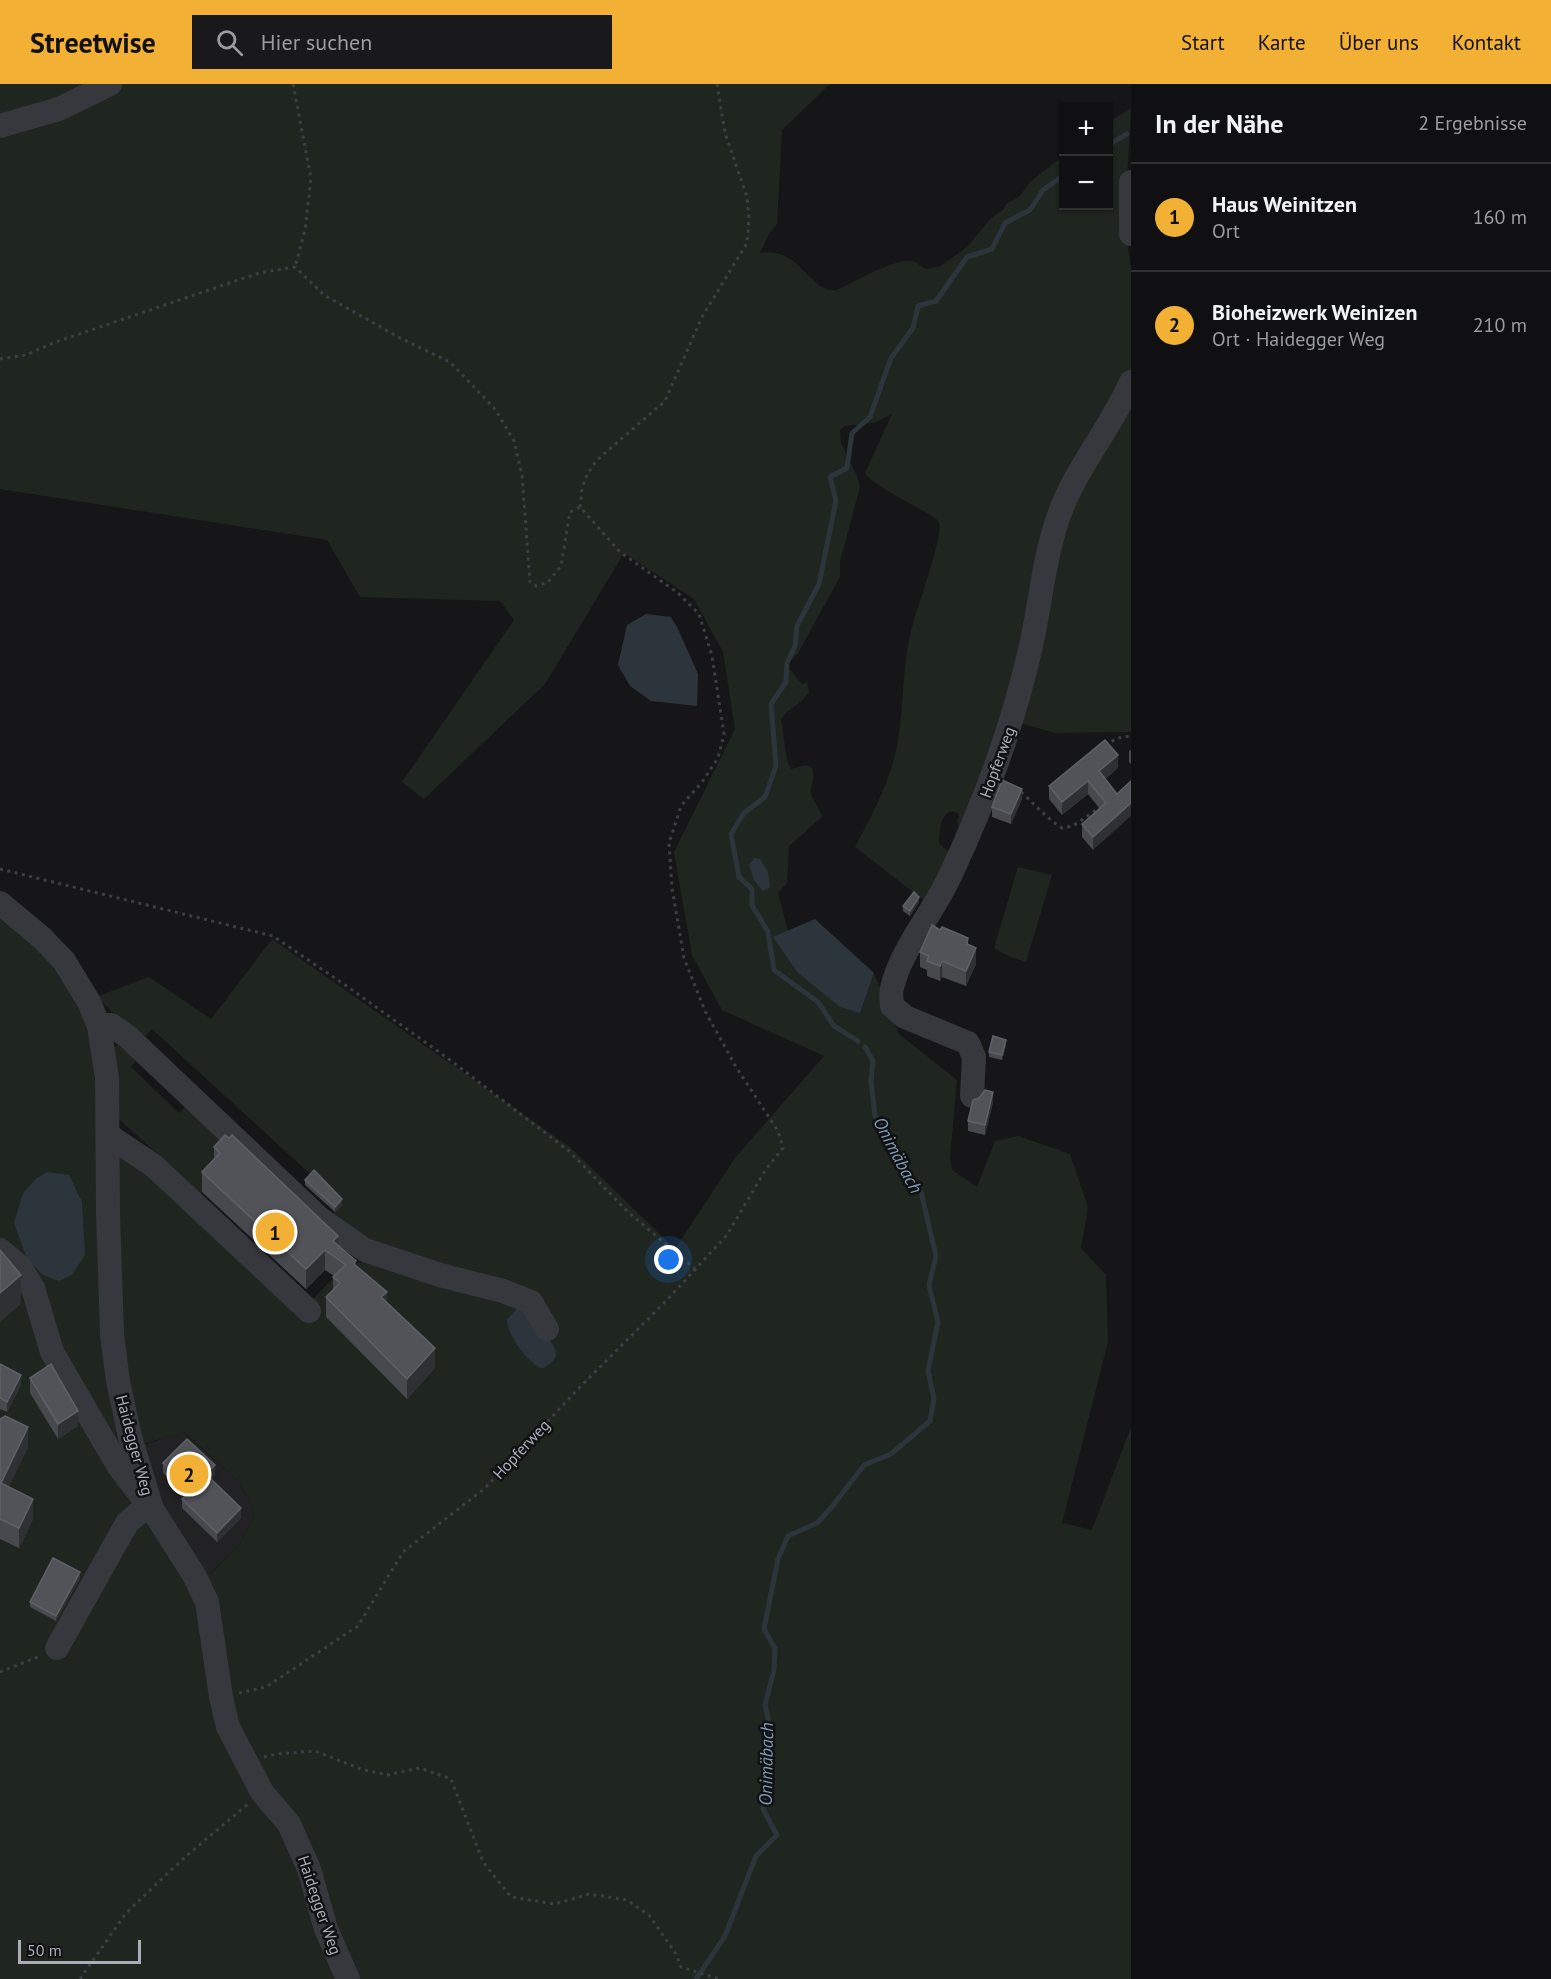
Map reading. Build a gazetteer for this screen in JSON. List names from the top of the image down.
{
  "streets": {
    "street": ["Hopferweg", "Haidegger Weg"]
  },
  "crossings": [
    ["Hopferweg", "Haidegger Weg"]
  ],
  "water": ["Onimäbach"],
  "scale_bar": "50 m",
  "page": {
    "header": "Streetwise",
    "search": "Hier suchen",
    "nav": [
      "Start",
      "Karte",
      "Über uns",
      "Kontakt"
    ],
    "heading": ["In der Nähe", "2 Ergebnisse"],
    "map_buttons": ["+", "−"],
    "list": [
      {
        "mark": "1",
        "name": "Haus Weinitzen",
        "note": "Ort",
        "value": "160 m"
      },
      {
        "mark": "2",
        "name": "Bioheizwerk Weinizen",
        "note": "Ort · Haidegger Weg",
        "value": "210 m"
      }
    ],
    "pins": ["1", "2"],
    "scale": "50 m"
  }
}
